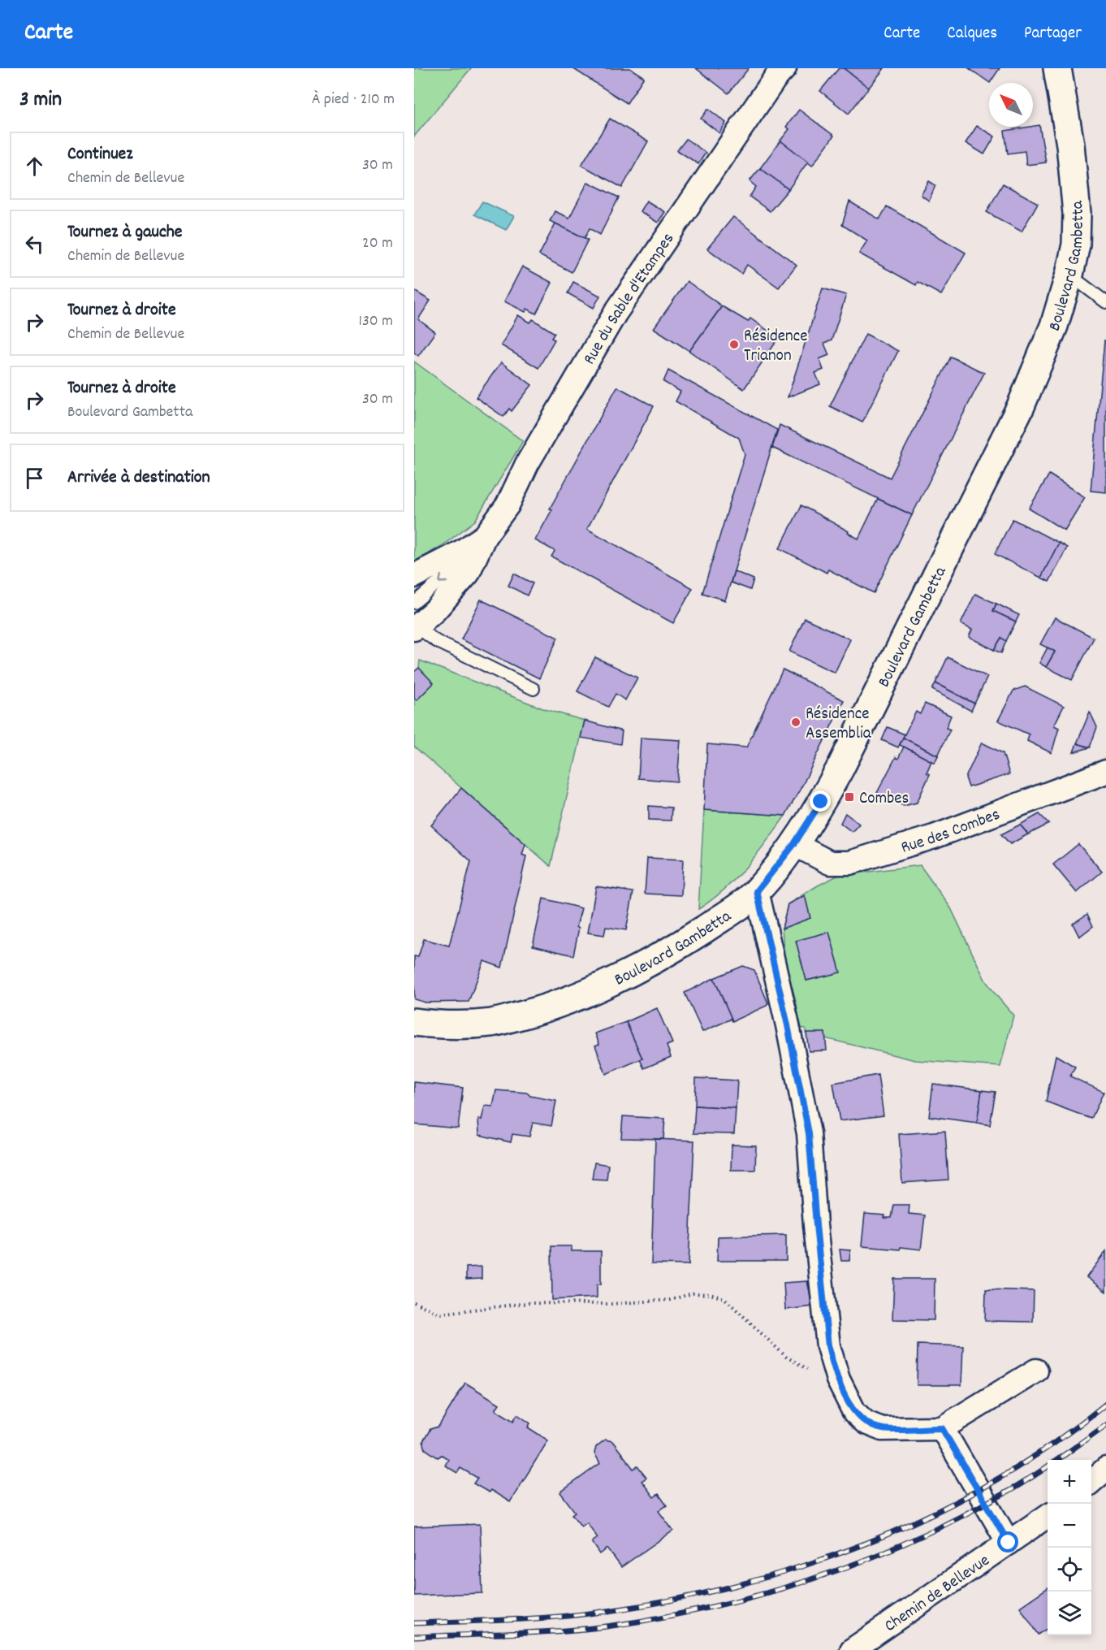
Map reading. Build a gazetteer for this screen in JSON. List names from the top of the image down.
{
  "streets": {
    "main road": ["Boulevard Gambetta"],
    "street": ["Rue du Sable d'Etampes", "Rue des Combes", "Chemin de Bellevue"]
  },
  "crossings": [
    ["Boulevard Gambetta", "Rue des Combes"]
  ],
  "places": {
    "other": ["Résidence Trianon", "Résidence Assemblia"],
    "transit": ["Combes"]
  },
  "north": "top left",
  "page": {
    "header": "Carte",
    "nav": ["Carte", "Calques", "Partager"],
    "heading": ["3 min", "À pied · 210 m"],
    "list": [
      ["Continuez", "Chemin de Bellevue", "30 m"],
      ["Tournez à gauche", "Chemin de Bellevue", "20 m"],
      ["Tournez à droite", "Chemin de Bellevue", "130 m"],
      ["Tournez à droite", "Boulevard Gambetta", "30 m"],
      "Arrivée à destination"
    ],
    "map_buttons": ["+", "−"]
  }
}
